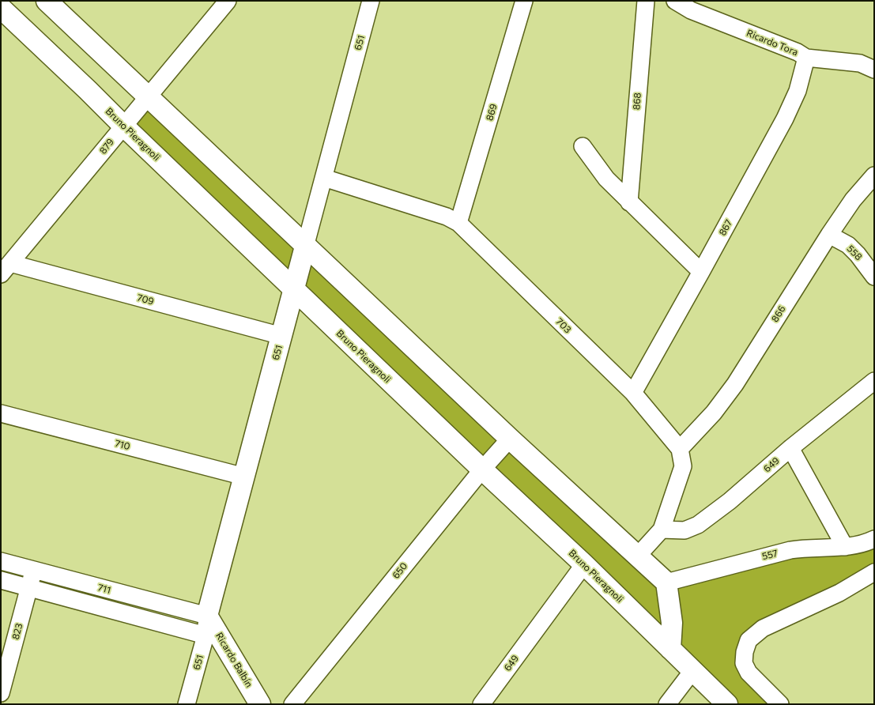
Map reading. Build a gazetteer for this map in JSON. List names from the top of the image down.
{
  "streets": {
    "street": [
      "651",
      "Ricardo Tora",
      "868",
      "869",
      "Bruno Pieragnoli",
      "879",
      "867",
      "558",
      "709",
      "866",
      "703",
      "710",
      "649",
      "557",
      "650",
      "711",
      "823",
      "Ricardo Balbín"
    ]
  },
  "crossings": [
    ["651", "Bruno Pieragnoli"],
    ["651", "709"],
    ["651", "703"],
    ["651", "710"],
    ["651", "711"],
    ["651", "Ricardo Balbín"],
    ["Ricardo Tora", "867"],
    ["869", "703"],
    ["Bruno Pieragnoli", "879"],
    ["Bruno Pieragnoli", "649"],
    ["Bruno Pieragnoli", "650"],
    ["879", "709"],
    ["867", "703"],
    ["558", "866"],
    ["866", "703"],
    ["711", "823"],
    ["711", "Ricardo Balbín"]
  ]
}
